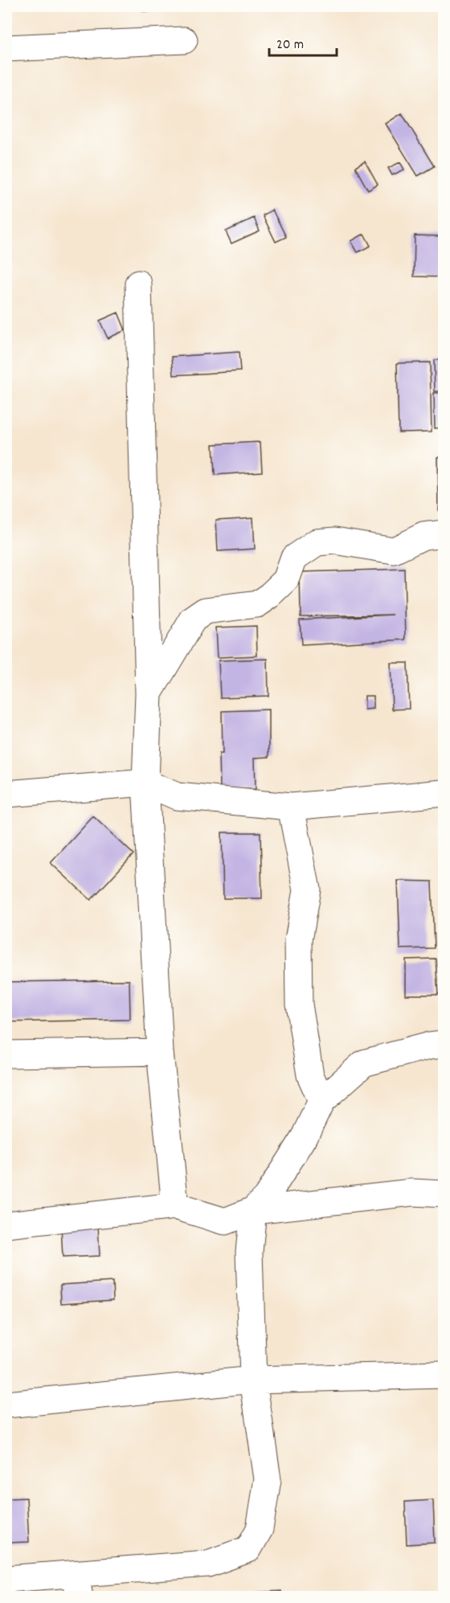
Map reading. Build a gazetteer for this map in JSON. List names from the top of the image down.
{
  "scale_bar": "20 m"
}
